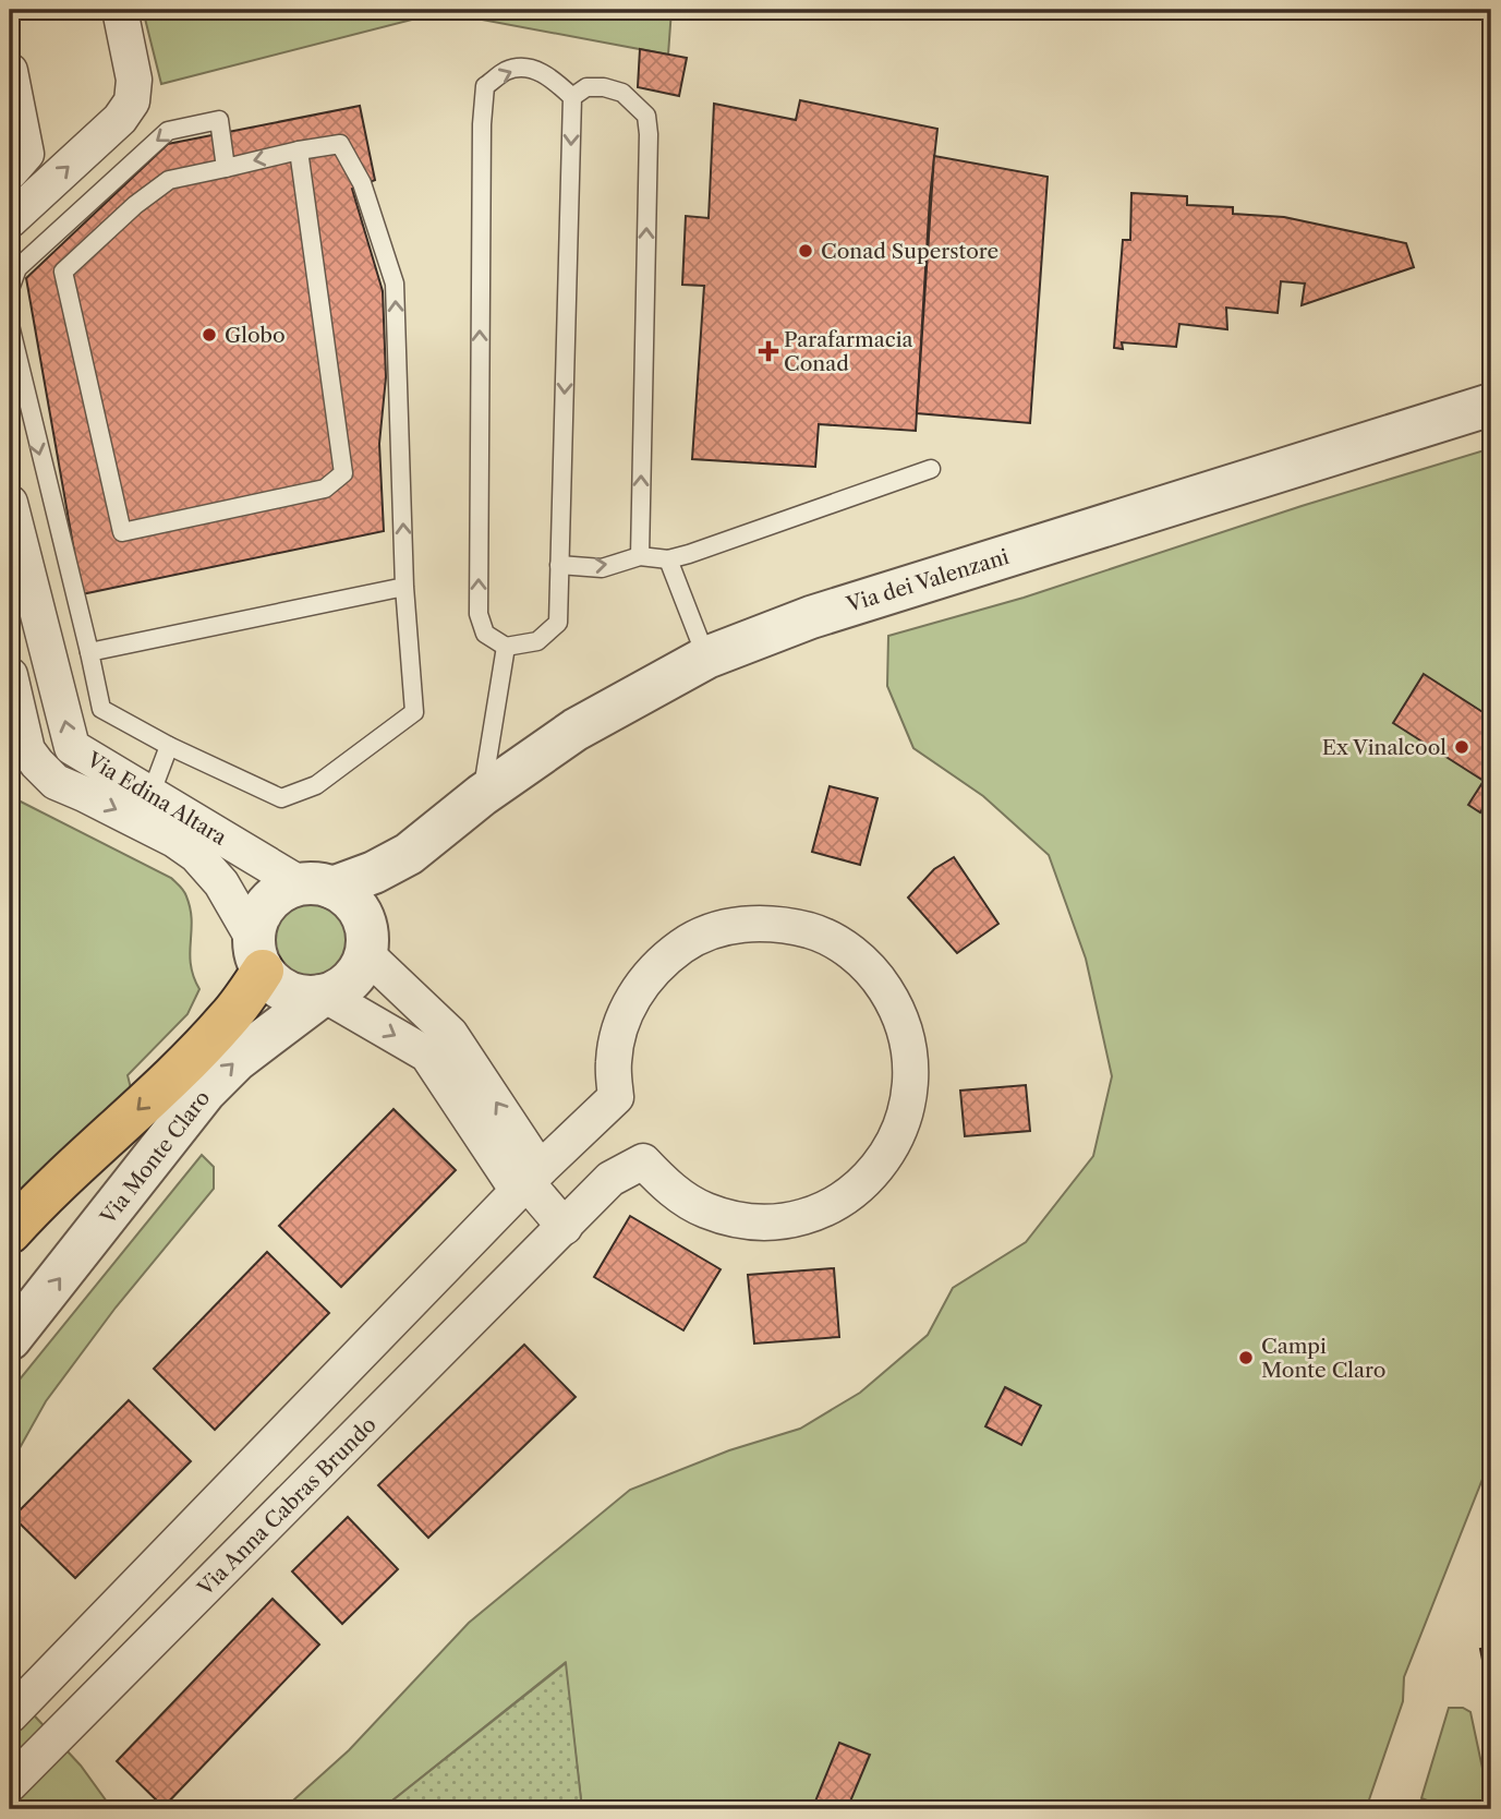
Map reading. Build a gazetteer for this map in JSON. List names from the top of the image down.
{
  "streets": {
    "street": [
      "Via dei Valenzani",
      "Via Edina Altara",
      "Via Monte Claro",
      "Via Anna Cabras Brundo"
    ]
  },
  "crossings": [
    ["Via dei Valenzani", "Via Edina Altara"],
    ["Via dei Valenzani", "Via Monte Claro"],
    ["Via Edina Altara", "Via Monte Claro"]
  ],
  "places": {
    "other": [
      "Conad Superstore",
      "Globo",
      "Ex Vinalcool",
      "Campi Monte Claro"
    ],
    "health": ["Parafarmacia Conad"]
  }
}
